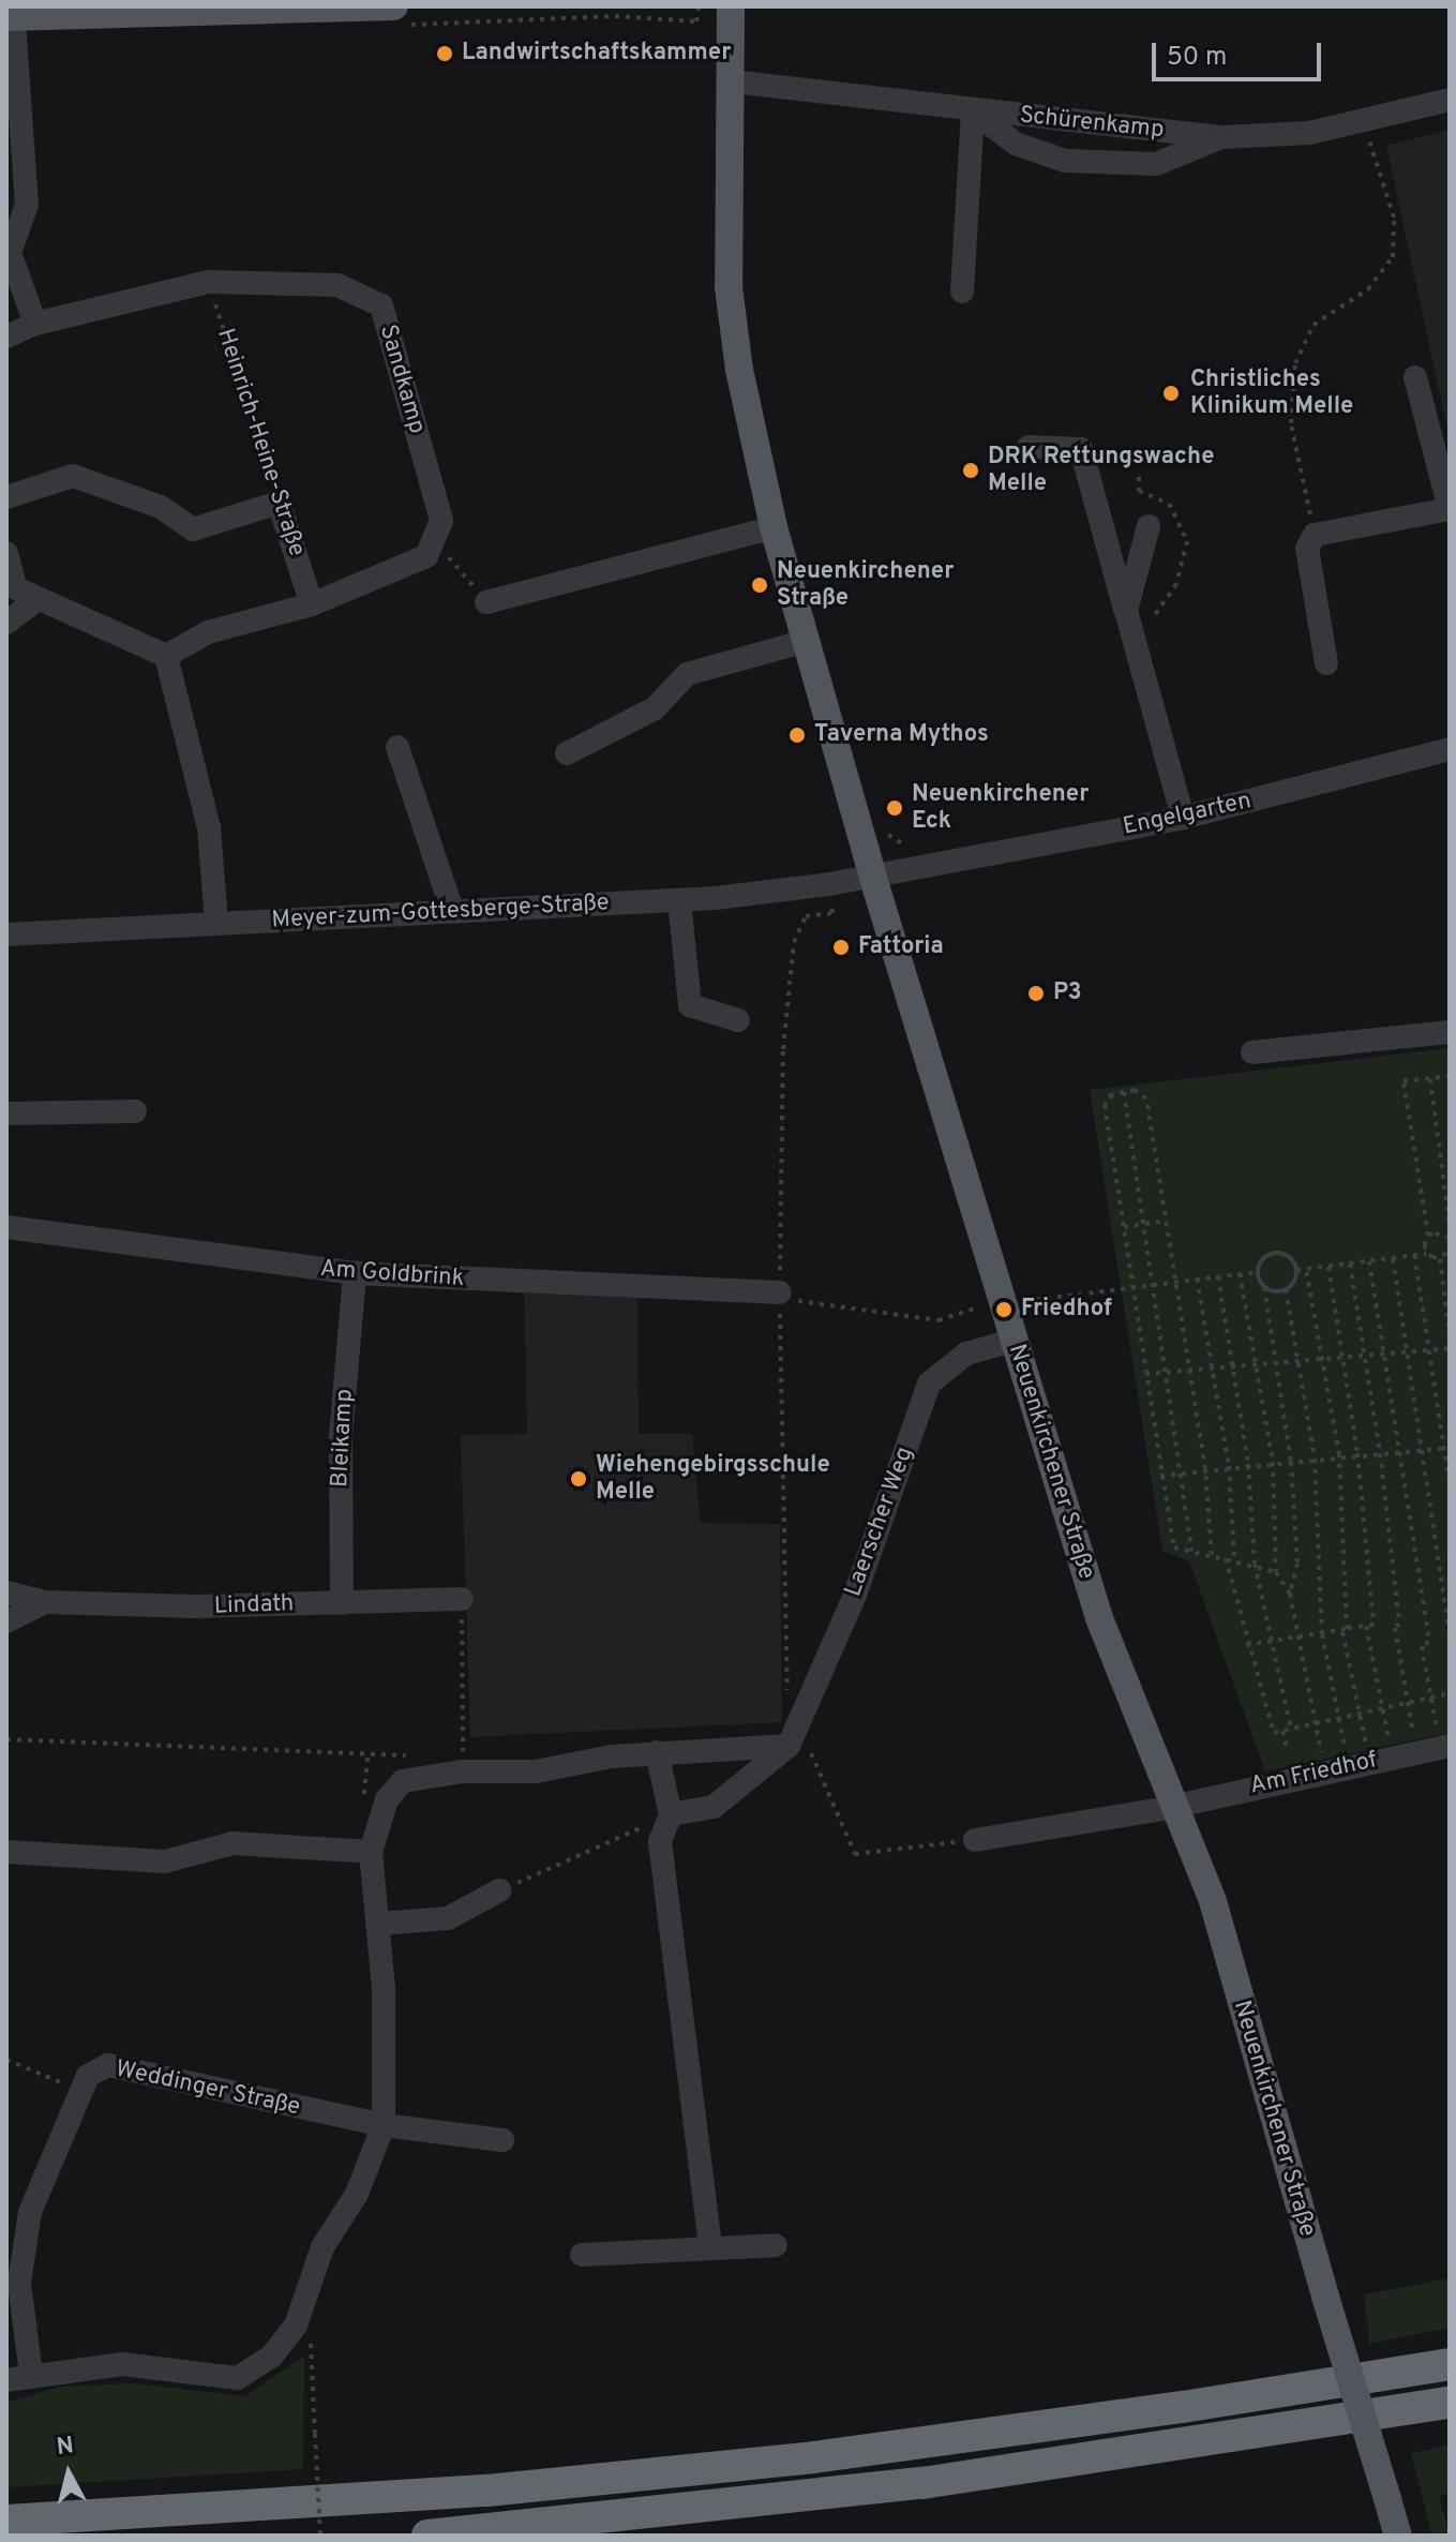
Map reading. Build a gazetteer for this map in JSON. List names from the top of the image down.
{
  "streets": {
    "main road": ["Neuenkirchener Straße"],
    "street": [
      "Schürenkamp",
      "Sandkamp",
      "Heinrich-Heine-Straße",
      "Engelgarten",
      "Meyer-zum-Gottesberge-Straße",
      "Am Goldbrink",
      "Bleikamp",
      "Laerscher Weg",
      "Lindath",
      "Am Friedhof",
      "Weddinger Straße"
    ]
  },
  "crossings": [
    ["Schürenkamp", "Neuenkirchener Straße"],
    ["Sandkamp", "Heinrich-Heine-Straße"],
    ["Engelgarten", "Meyer-zum-Gottesberge-Straße"],
    ["Engelgarten", "Neuenkirchener Straße"],
    ["Meyer-zum-Gottesberge-Straße", "Neuenkirchener Straße"],
    ["Am Goldbrink", "Bleikamp"],
    ["Bleikamp", "Lindath"],
    ["Neuenkirchener Straße", "Laerscher Weg"],
    ["Neuenkirchener Straße", "Am Friedhof"]
  ],
  "places": [
    "Landwirtschaftskammer",
    "Christliches Klinikum Melle",
    "DRK Rettungswache Melle",
    "Neuenkirchener Straße",
    "Taverna Mythos",
    "Neuenkirchener Eck",
    "Fattoria",
    "P3",
    "Friedhof",
    "Wiehengebirgsschule Melle"
  ],
  "scale_bar": "50 m",
  "north": "top"
}
